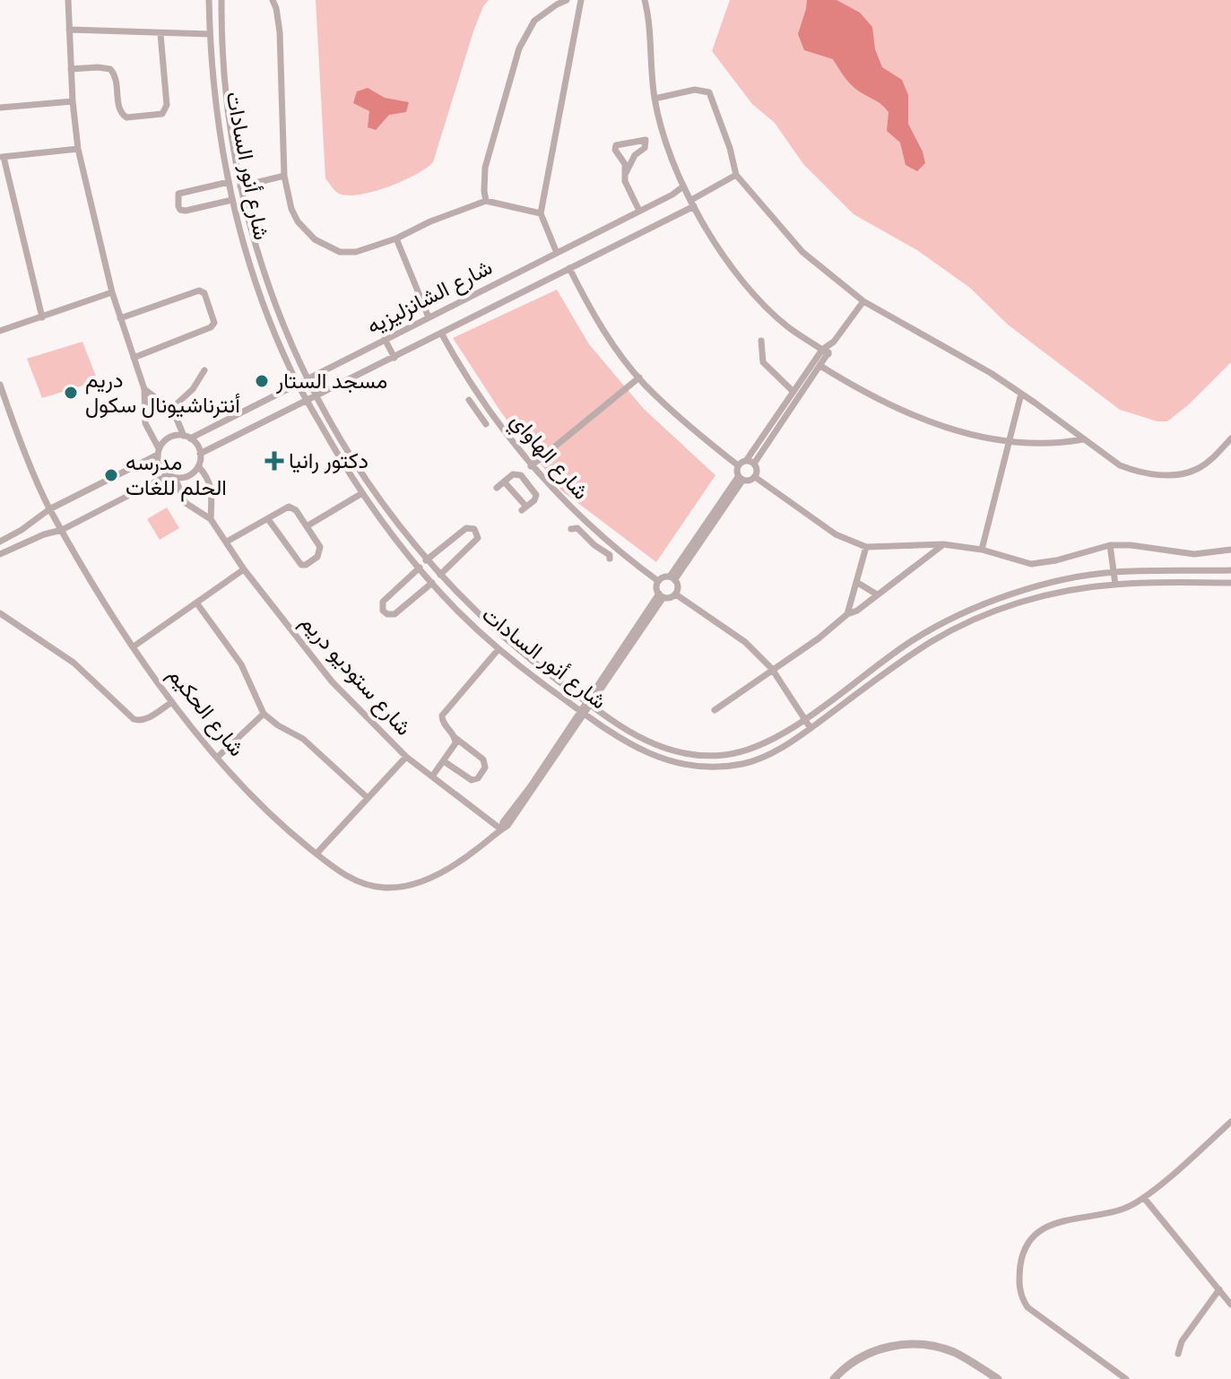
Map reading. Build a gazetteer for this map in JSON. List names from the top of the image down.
{
  "streets": {
    "street": [
      "شارع أنور السادات",
      "شارع الشانزليزيه",
      "شارع الهاواي",
      "شارع ستوديو دريم",
      "شارع الحكيم"
    ]
  },
  "crossings": [
    ["شارع أنور السادات", "شارع الشانزليزيه"],
    ["شارع أنور السادات", "شارع الحكيم"],
    ["شارع الشانزليزيه", "شارع الهاواي"],
    ["شارع الشانزليزيه", "شارع ستوديو دريم"],
    ["شارع الهاواي", "شارع الحكيم"],
    ["شارع ستوديو دريم", "شارع الحكيم"]
  ],
  "places": {
    "other": ["مسجد الستار", "دريم أنترناشيونال سكول", "مدرسه الحلم للغات"],
    "health": ["دكتور رانيا"]
  }
}
